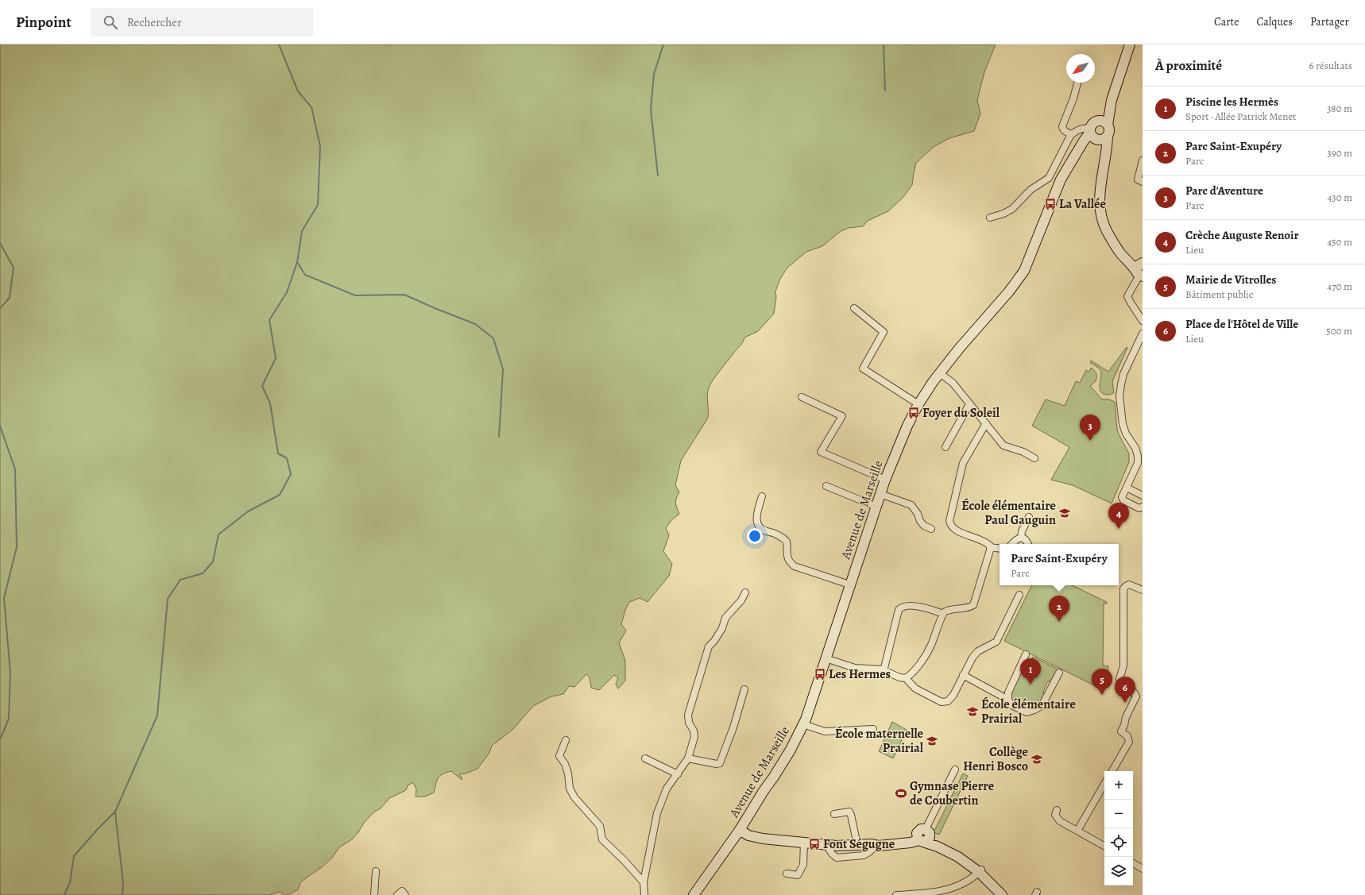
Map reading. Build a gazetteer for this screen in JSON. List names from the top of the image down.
{
  "streets": {
    "street": ["Avenue de Marseille"]
  },
  "places": {
    "bus stop": [
      "La Vallée",
      "Foyer du Soleil",
      "Les Hermes",
      "Font Ségugne"
    ],
    "school or university": [
      "École élémentaire Paul Gauguin",
      "École élémentaire Prairial",
      "École maternelle Prairial",
      "Collège Henri Bosco"
    ],
    "sports": ["Gymnase Pierre de Coubertin"]
  },
  "north": "bottom left",
  "page": {
    "header": "Pinpoint",
    "search": "Rechercher",
    "nav": ["Carte", "Calques", "Partager"],
    "heading": ["À proximité", "6 résultats"],
    "list": [
      {
        "mark": "1",
        "name": "Piscine les Hermès",
        "note": "Sport · Allée Patrick Menet",
        "value": "380 m"
      },
      {
        "mark": "2",
        "name": "Parc Saint-Exupéry",
        "note": "Parc",
        "value": "390 m"
      },
      {
        "mark": "3",
        "name": "Parc d'Aventure",
        "note": "Parc",
        "value": "430 m"
      },
      {
        "mark": "4",
        "name": "Crèche Auguste Renoir",
        "note": "Lieu",
        "value": "450 m"
      },
      {
        "mark": "5",
        "name": "Mairie de Vitrolles",
        "note": "Bâtiment public",
        "value": "470 m"
      },
      {
        "mark": "6",
        "name": "Place de l'Hôtel de Ville",
        "note": "Lieu",
        "value": "500 m"
      }
    ],
    "pins": [
      "3",
      "4",
      "2",
      "1",
      "5",
      "6"
    ],
    "popup": ["Parc Saint-Exupéry", "Parc"],
    "map_buttons": ["+", "−"]
  }
}
